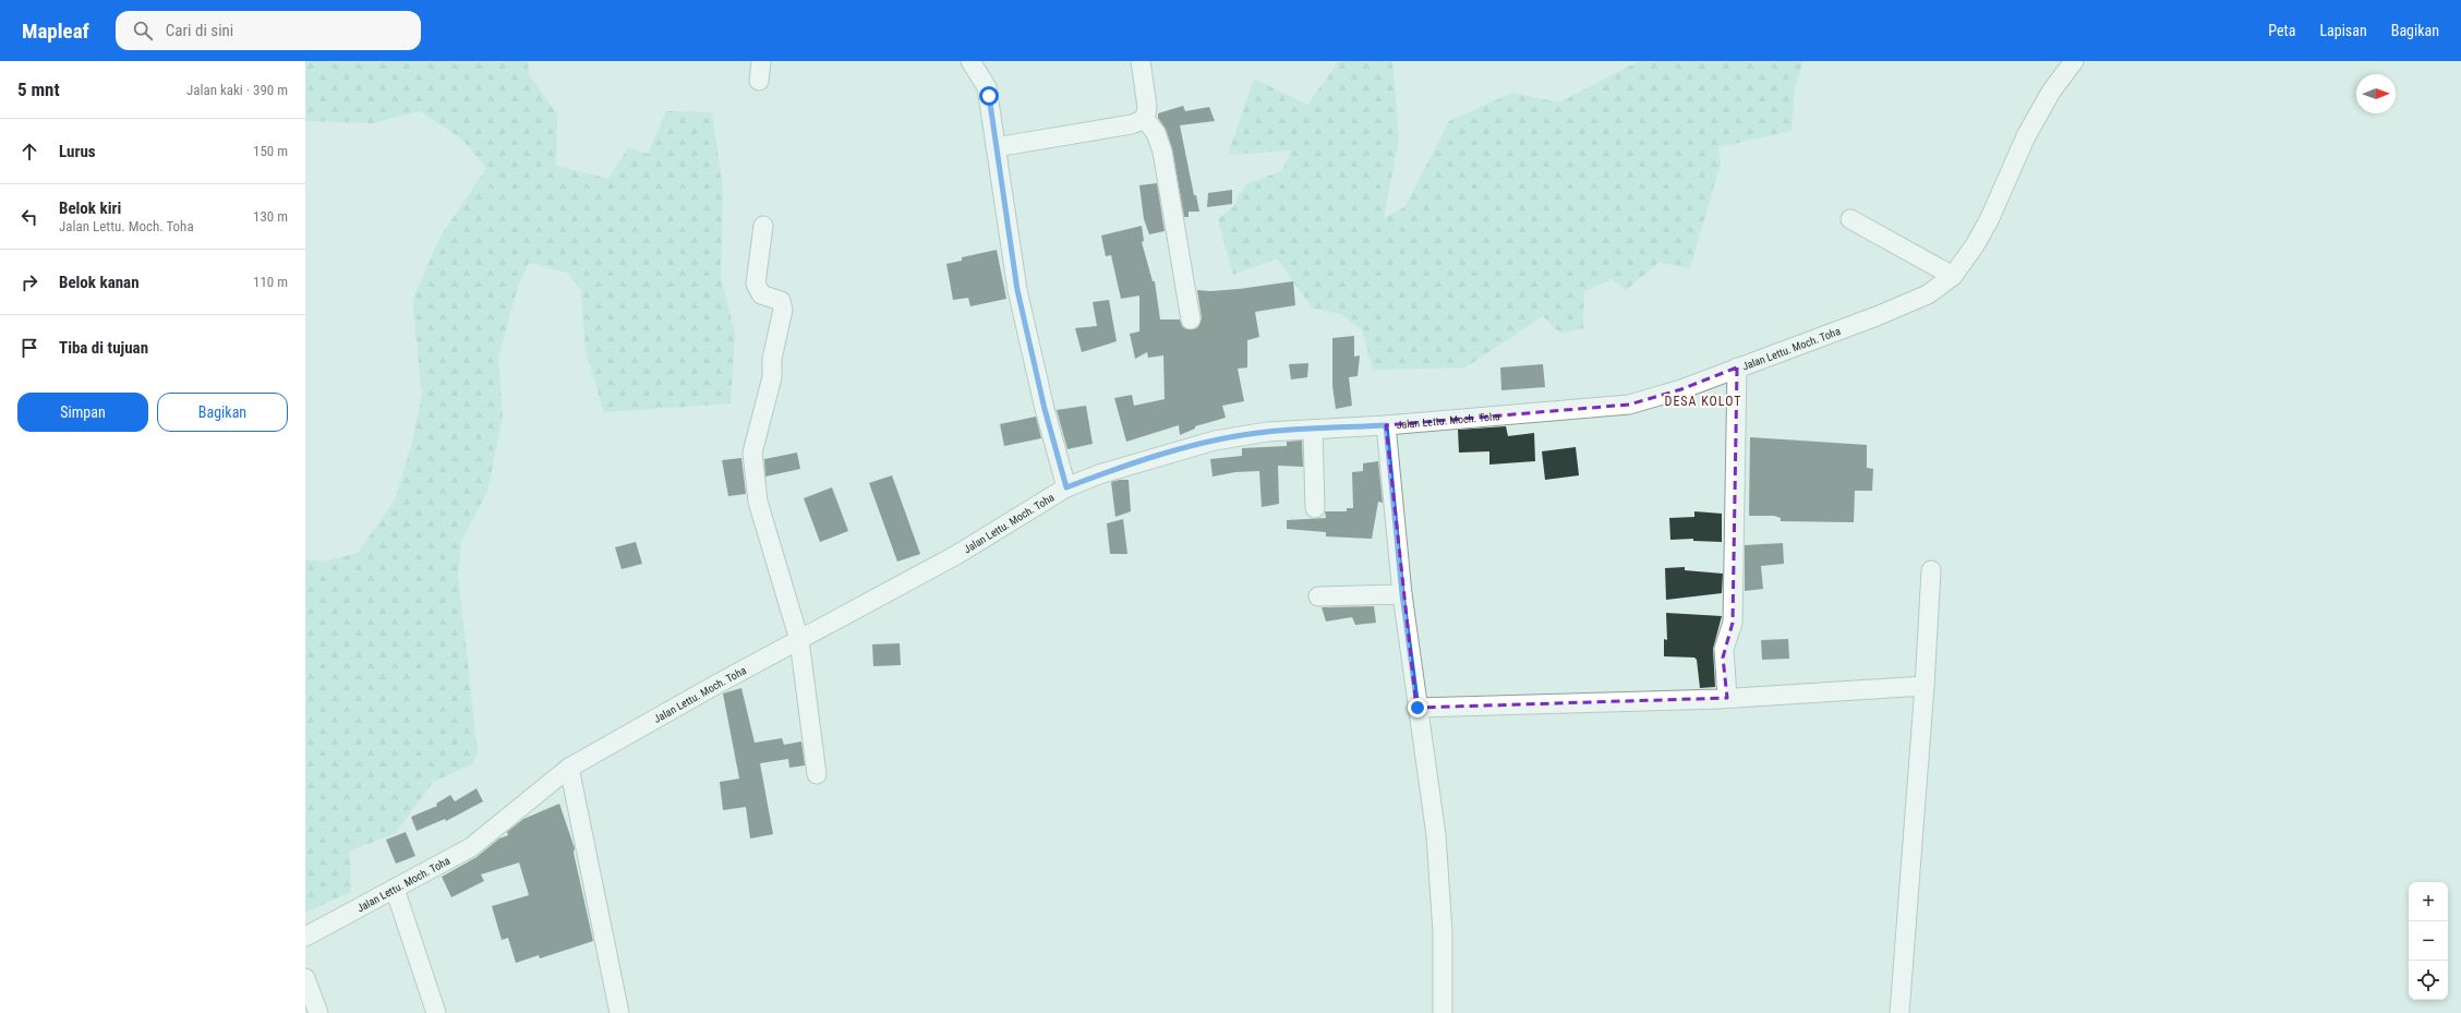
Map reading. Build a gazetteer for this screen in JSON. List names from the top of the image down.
{
  "streets": {
    "street": ["Jalan Lettu. Moch. Toha"]
  },
  "districts": ["DESA KOLOT"],
  "north": "right",
  "page": {
    "header": "Mapleaf",
    "search": "Cari di sini",
    "nav": ["Peta", "Lapisan", "Bagikan"],
    "heading": ["5 mnt", "Jalan kaki · 390 m"],
    "list": [
      ["Lurus", "150 m"],
      ["Belok kiri", "Jalan Lettu. Moch. Toha", "130 m"],
      ["Belok kanan", "110 m"],
      "Tiba di tujuan"
    ],
    "buttons": ["Simpan", "Bagikan"],
    "map_buttons": ["+", "−"]
  }
}
